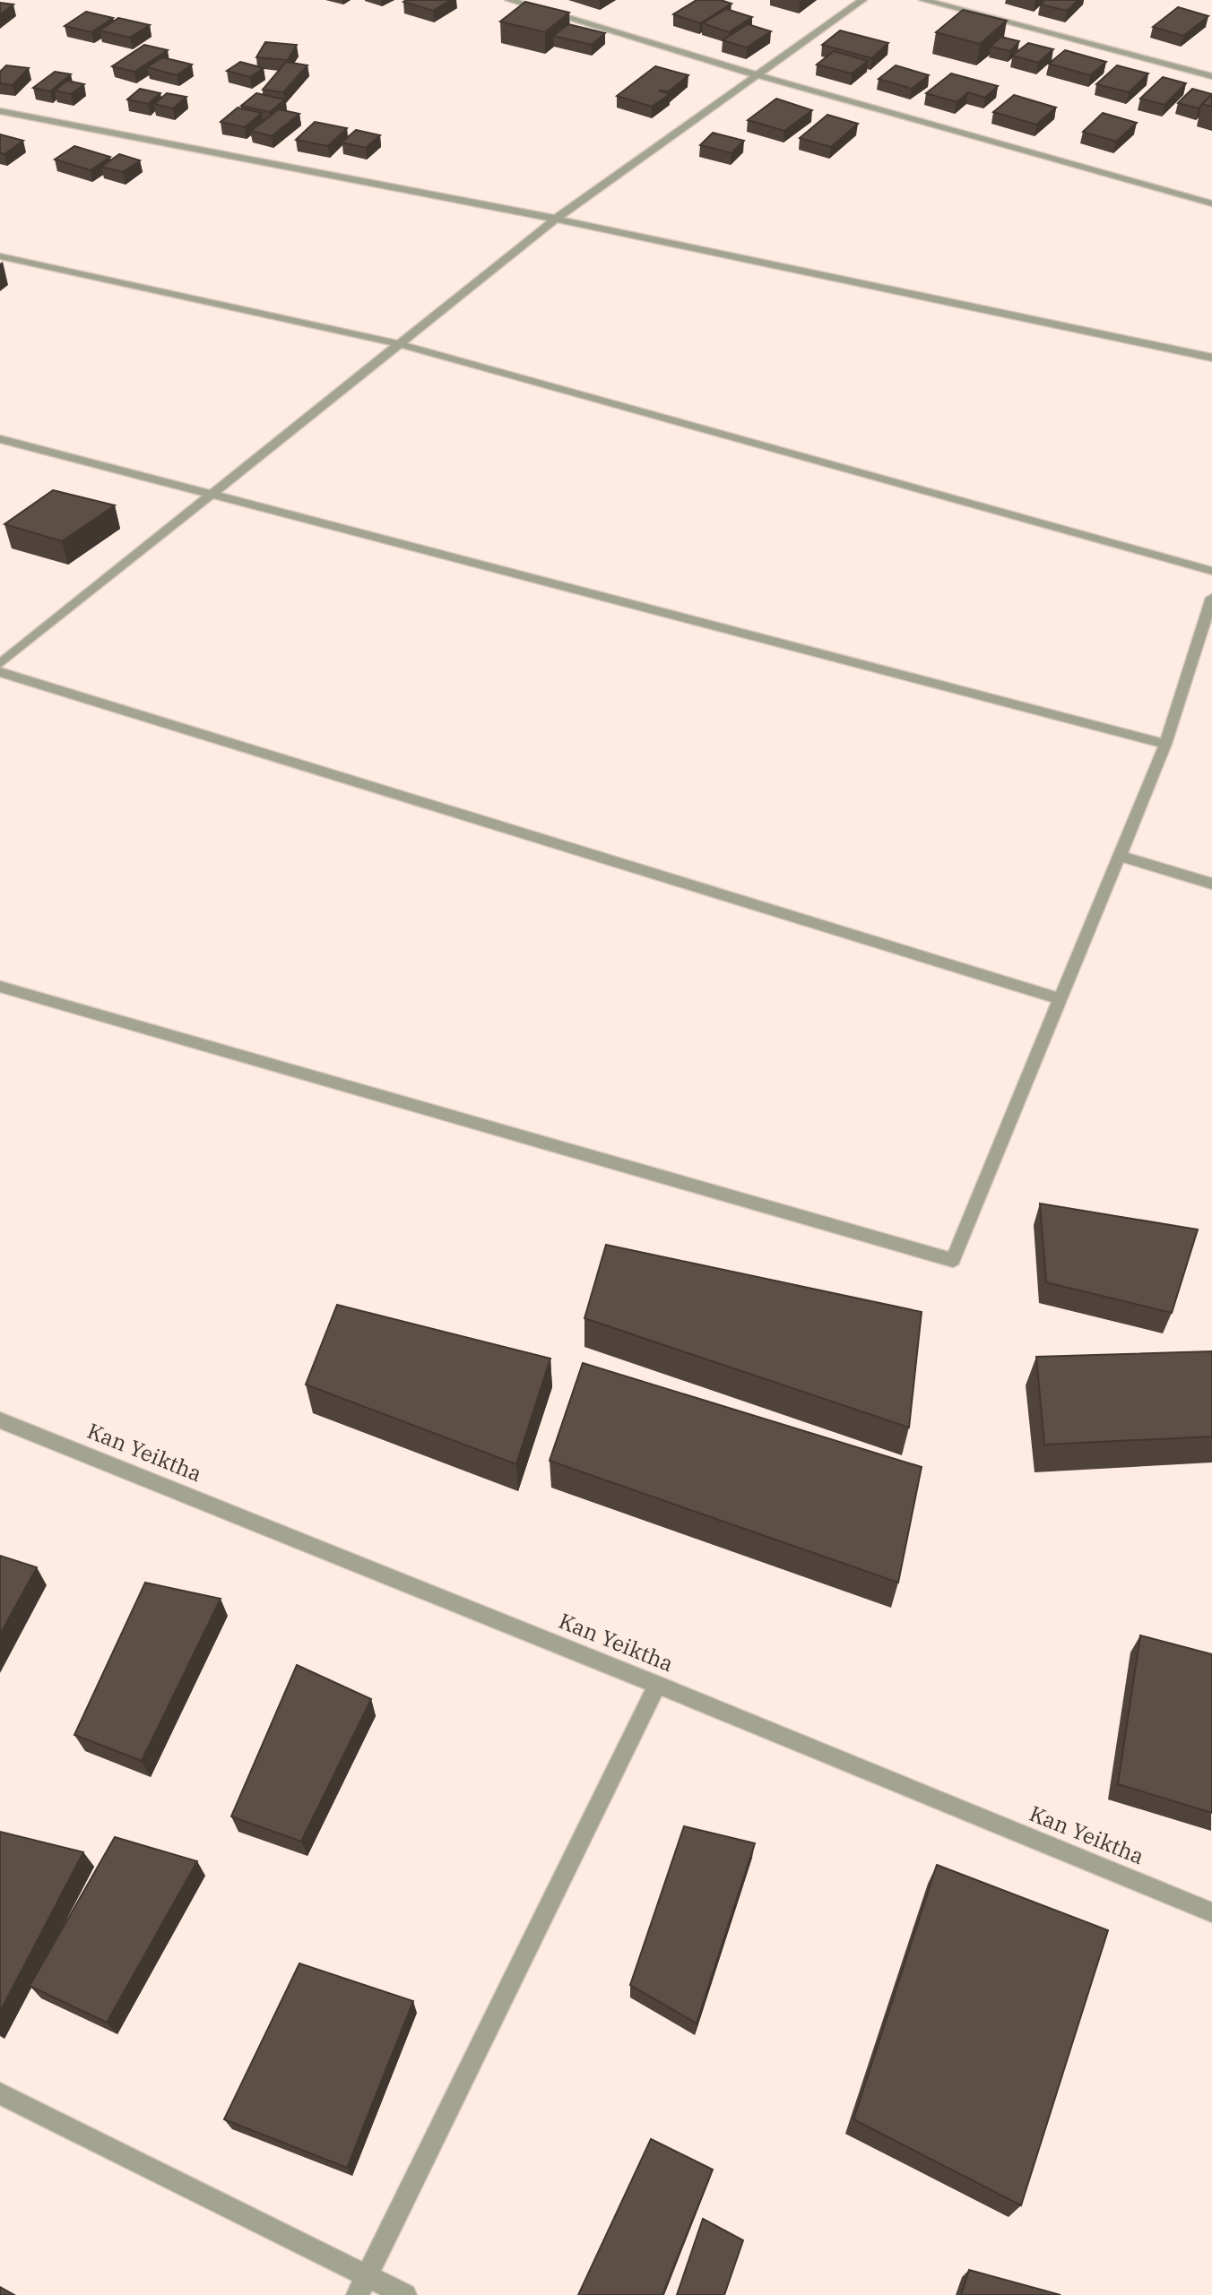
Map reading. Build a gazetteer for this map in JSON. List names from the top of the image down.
{
  "streets": {
    "street": ["Kan Yeiktha"]
  }
}
